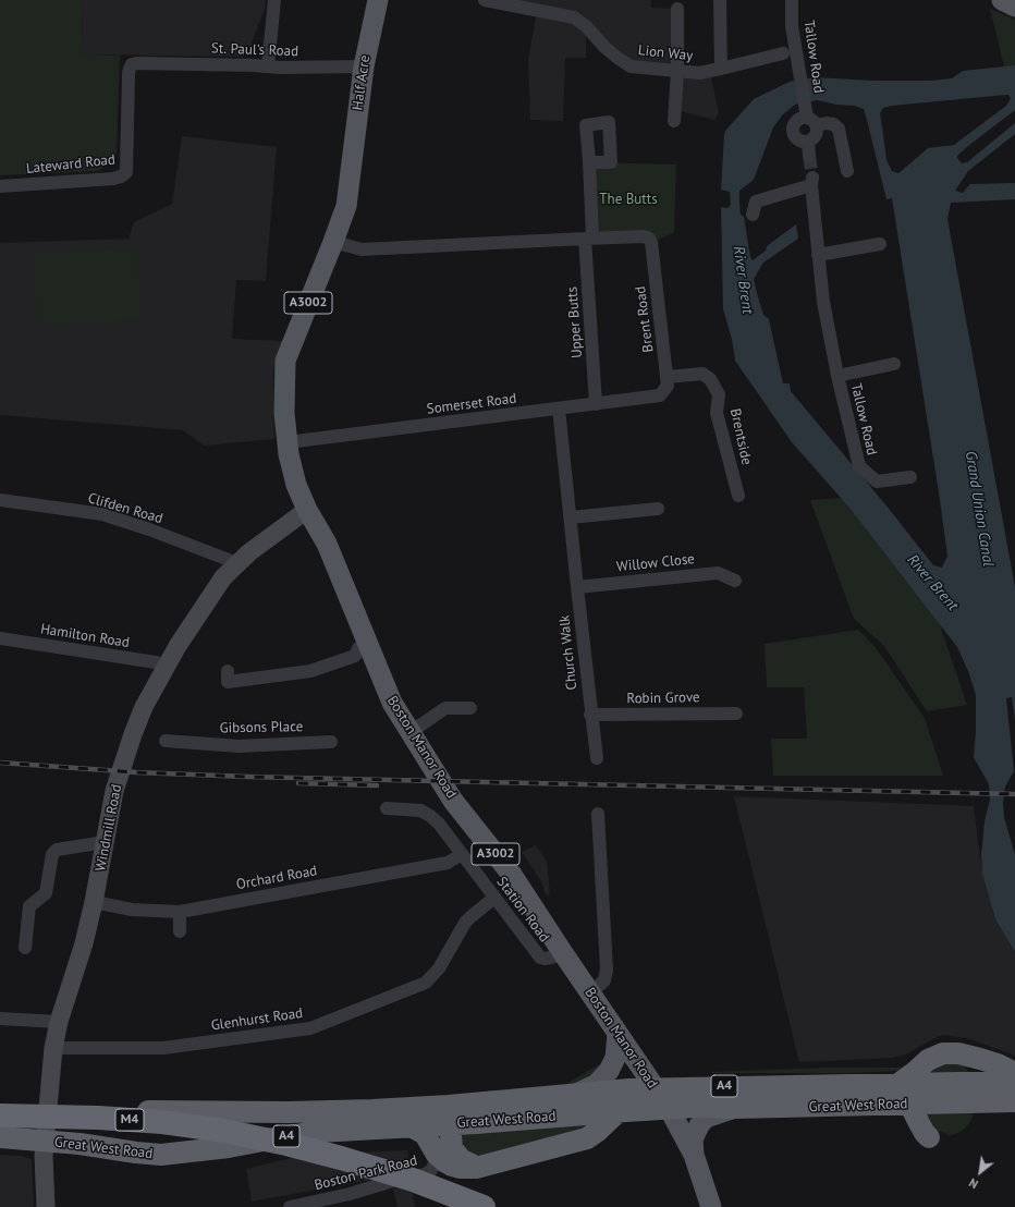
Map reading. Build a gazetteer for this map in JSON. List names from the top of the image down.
{
  "streets": {
    "highway": ["A4", "Great West Road", "M4"],
    "main road": [
      "Half Acre",
      "A3002",
      "Boston Manor Road",
      "Windmill Road"
    ],
    "street": [
      "St. Paul's Road",
      "Lion Way",
      "Tallow Road",
      "Lateward Road",
      "Brent Road",
      "Upper Butts",
      "Somerset Road",
      "Brentside",
      "Clifden Road",
      "Willow Close",
      "Hamilton Road",
      "Church Walk",
      "Robin Grove",
      "Gibsons Place",
      "Orchard Road",
      "Station Road",
      "Glenhurst Road",
      "Boston Park Road"
    ]
  },
  "crossings": [
    ["St. Paul's Road", "Half Acre"],
    ["St. Paul's Road", "Lateward Road"],
    ["Half Acre", "Boston Manor Road"],
    ["A3002", "Boston Manor Road"],
    ["A3002", "Great West Road"],
    ["Brent Road", "Upper Butts"],
    ["Brent Road", "Somerset Road"],
    ["Brent Road", "Brentside"],
    ["Upper Butts", "Somerset Road"],
    ["Somerset Road", "Boston Manor Road"],
    ["Clifden Road", "Windmill Road"],
    ["Willow Close", "Church Walk"],
    ["Hamilton Road", "Windmill Road"],
    ["Church Walk", "Robin Grove"],
    ["Boston Manor Road", "Windmill Road"],
    ["Boston Manor Road", "Station Road"],
    ["Boston Manor Road", "Great West Road"],
    ["Windmill Road", "Orchard Road"],
    ["Windmill Road", "Glenhurst Road"],
    ["Windmill Road", "Great West Road"],
    ["Orchard Road", "Station Road"],
    ["Station Road", "Glenhurst Road"]
  ],
  "water": ["River Brent", "Grand Union Canal"],
  "parks": ["The Butts"],
  "north": "bottom left"
}
